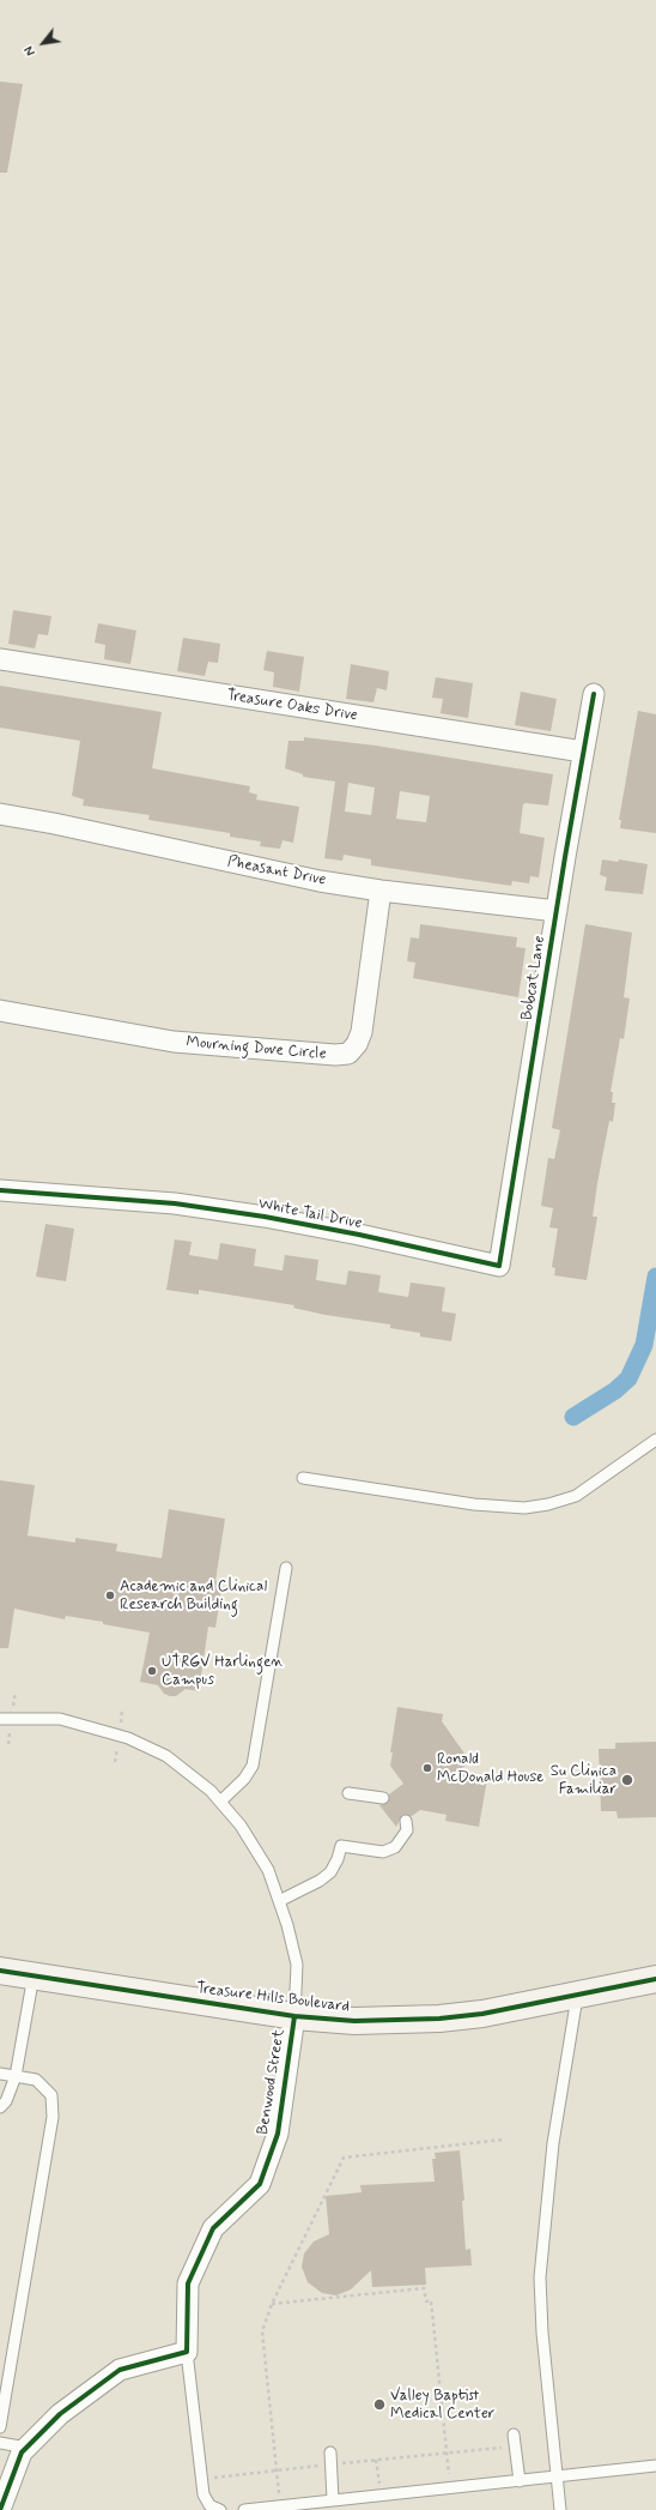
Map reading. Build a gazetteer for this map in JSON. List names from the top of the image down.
{
  "streets": {
    "street": [
      "Treasure Oaks Drive",
      "Pheasant Drive",
      "Bobcat Lane",
      "Mourning Dove Circle",
      "White Tail Drive",
      "Treasure Hills Boulevard",
      "Benwood Street"
    ]
  },
  "crossings": [
    ["Treasure Oaks Drive", "Bobcat Lane"],
    ["Pheasant Drive", "Bobcat Lane"],
    ["Pheasant Drive", "Mourning Dove Circle"],
    ["Bobcat Lane", "White Tail Drive"],
    ["Treasure Hills Boulevard", "Benwood Street"]
  ],
  "places": [
    "Academic and Clinical Research Building",
    "UTRGV Harlingen Campus",
    "Ronald McDonald House",
    "Su Clinica Familiar",
    "Valley Baptist Medical Center"
  ],
  "north": "bottom left"
}
